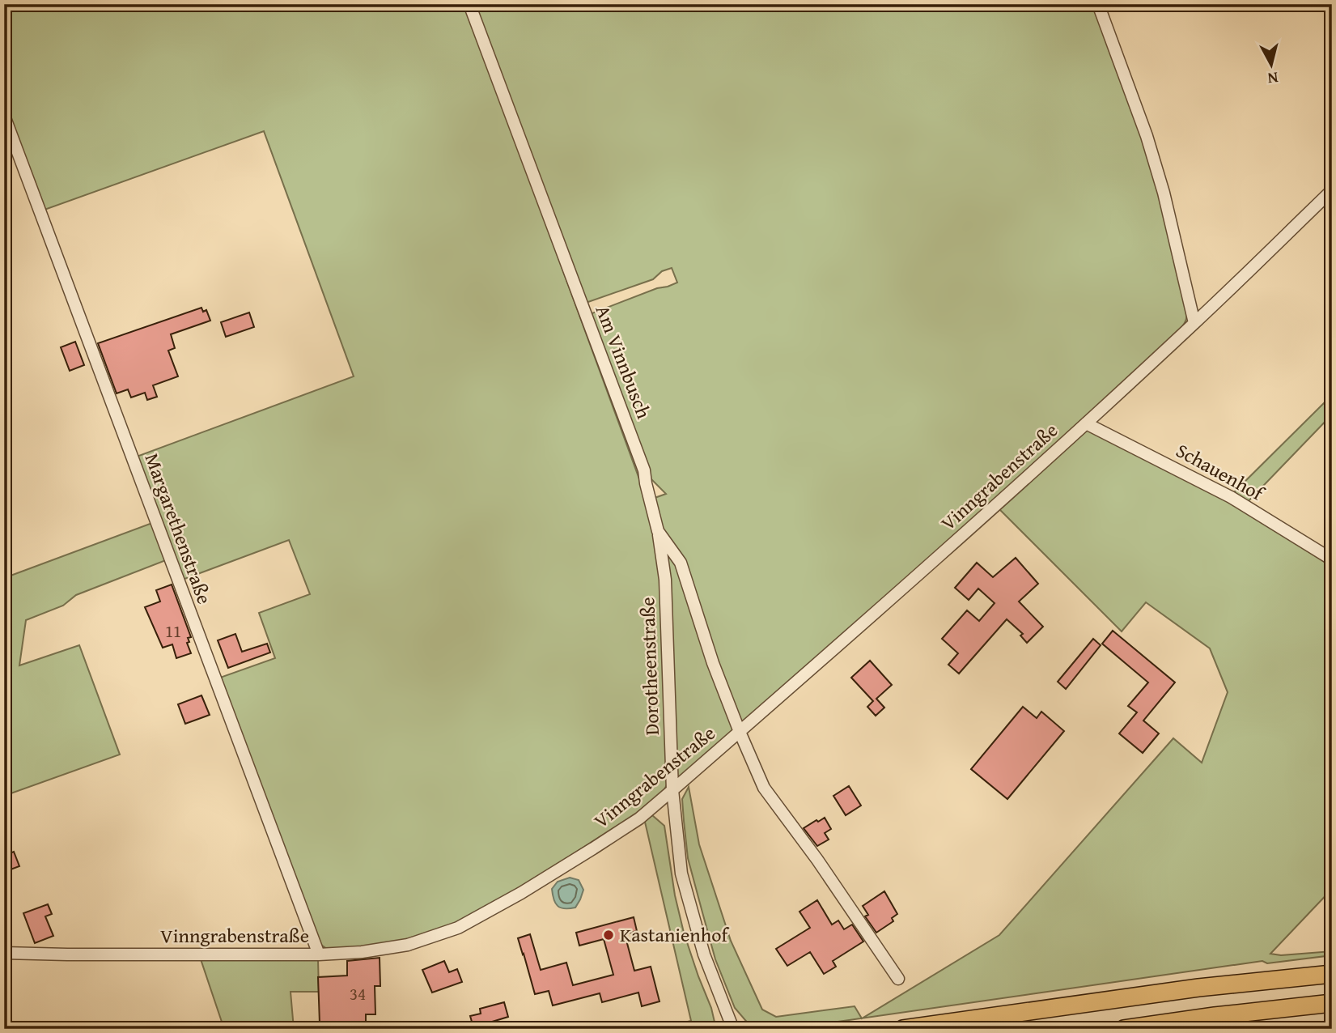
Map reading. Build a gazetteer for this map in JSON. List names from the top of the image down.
{
  "streets": {
    "street": [
      "Am Vinnbusch",
      "Schauenhof",
      "Vinngrabenstraße",
      "Margarethenstraße",
      "Dorotheenstraße"
    ]
  },
  "crossings": [
    ["Am Vinnbusch", "Vinngrabenstraße"],
    ["Am Vinnbusch", "Dorotheenstraße"],
    ["Schauenhof", "Vinngrabenstraße"],
    ["Vinngrabenstraße", "Margarethenstraße"],
    ["Vinngrabenstraße", "Dorotheenstraße"]
  ],
  "places": ["Kastanienhof"],
  "house_numbers": ["11", "34"],
  "north": "bottom"
}
